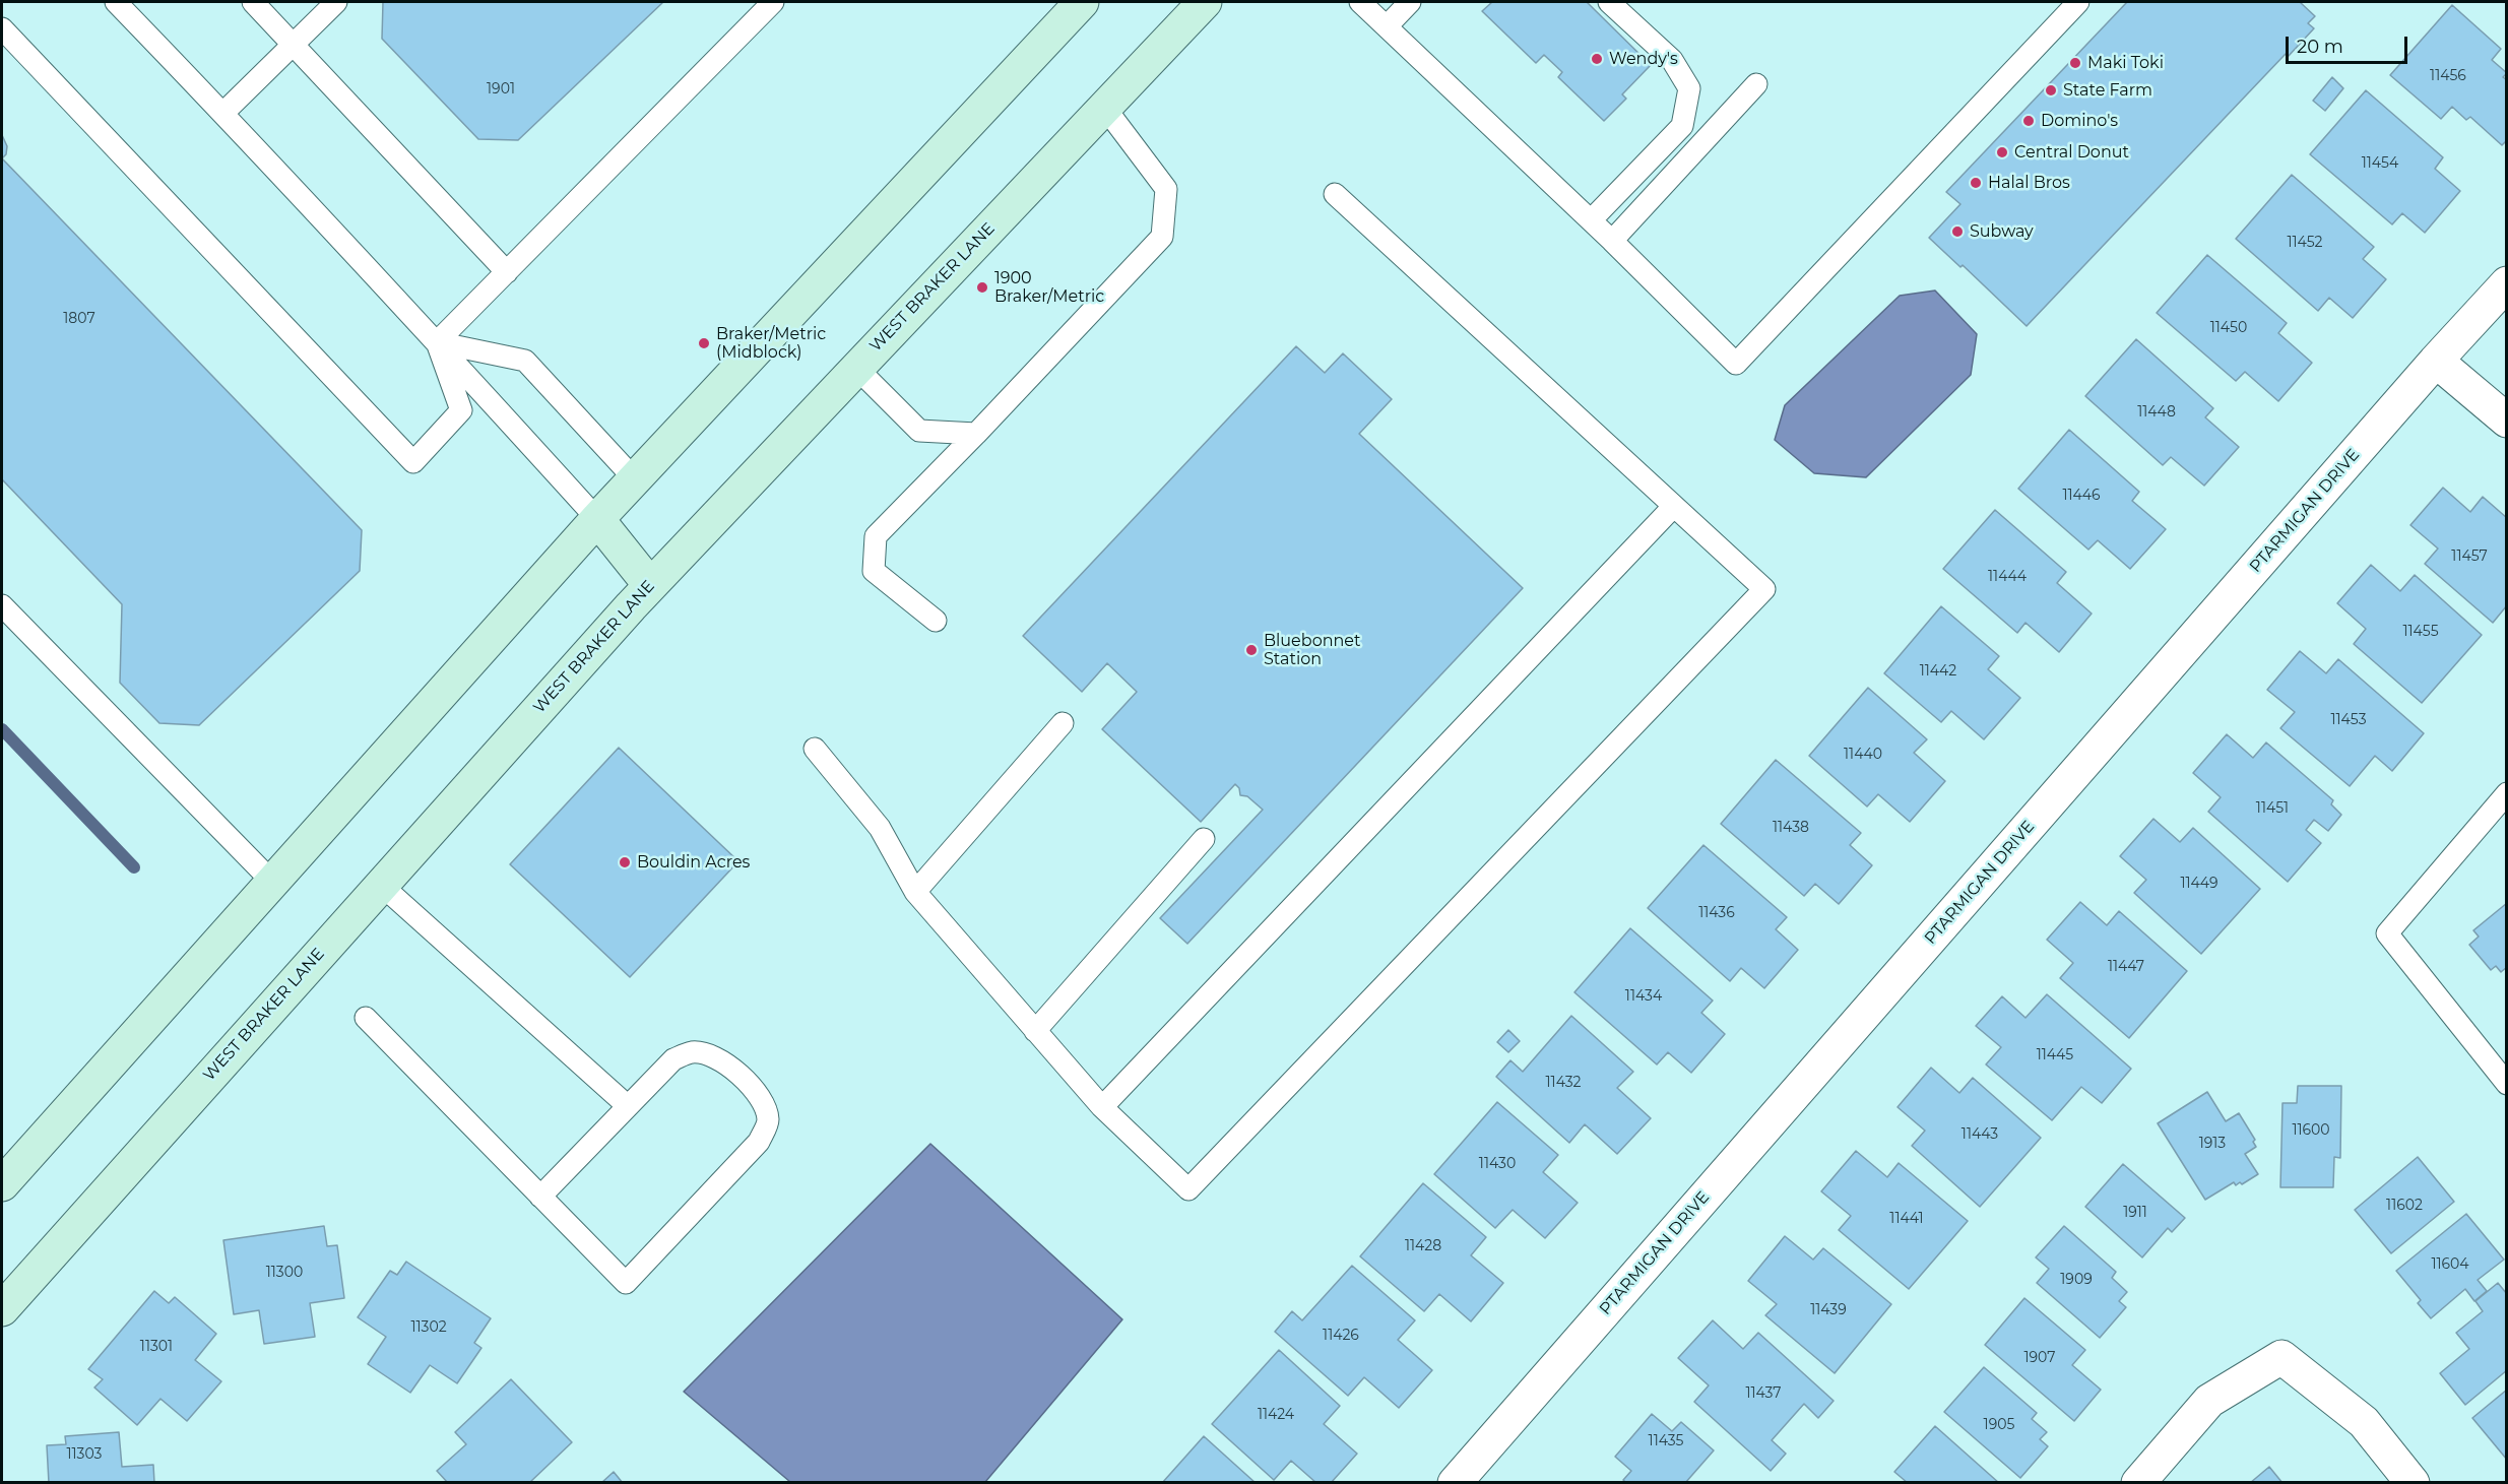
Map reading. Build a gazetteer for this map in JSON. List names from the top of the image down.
{
  "streets": {
    "main road": ["WEST BRAKER LANE"],
    "street": ["PTARMIGAN DRIVE"]
  },
  "places": [
    "Wendy's",
    "Maki Toki",
    "State Farm",
    "Domino's",
    "Central Donut",
    "Halal Bros",
    "Subway",
    "1900 Braker/Metric",
    "Braker/Metric (Midblock)",
    "Bluebonnet Station",
    "Bouldin Acres"
  ],
  "house_numbers": [
    "11456",
    "1901",
    "11454",
    "11452",
    "1807",
    "11450",
    "11448",
    "11446",
    "11457",
    "11444",
    "11455",
    "11442",
    "11453",
    "11440",
    "11451",
    "11438",
    "11449",
    "11436",
    "11447",
    "11434",
    "11445",
    "11432",
    "11600",
    "11443",
    "1913",
    "11430",
    "11602",
    "1911",
    "11441",
    "11428",
    "11604",
    "11300",
    "1909",
    "11439",
    "11302",
    "11426",
    "11301",
    "1907",
    "11437",
    "11424",
    "1905",
    "11435",
    "11303"
  ],
  "scale_bar": "20 m"
}
